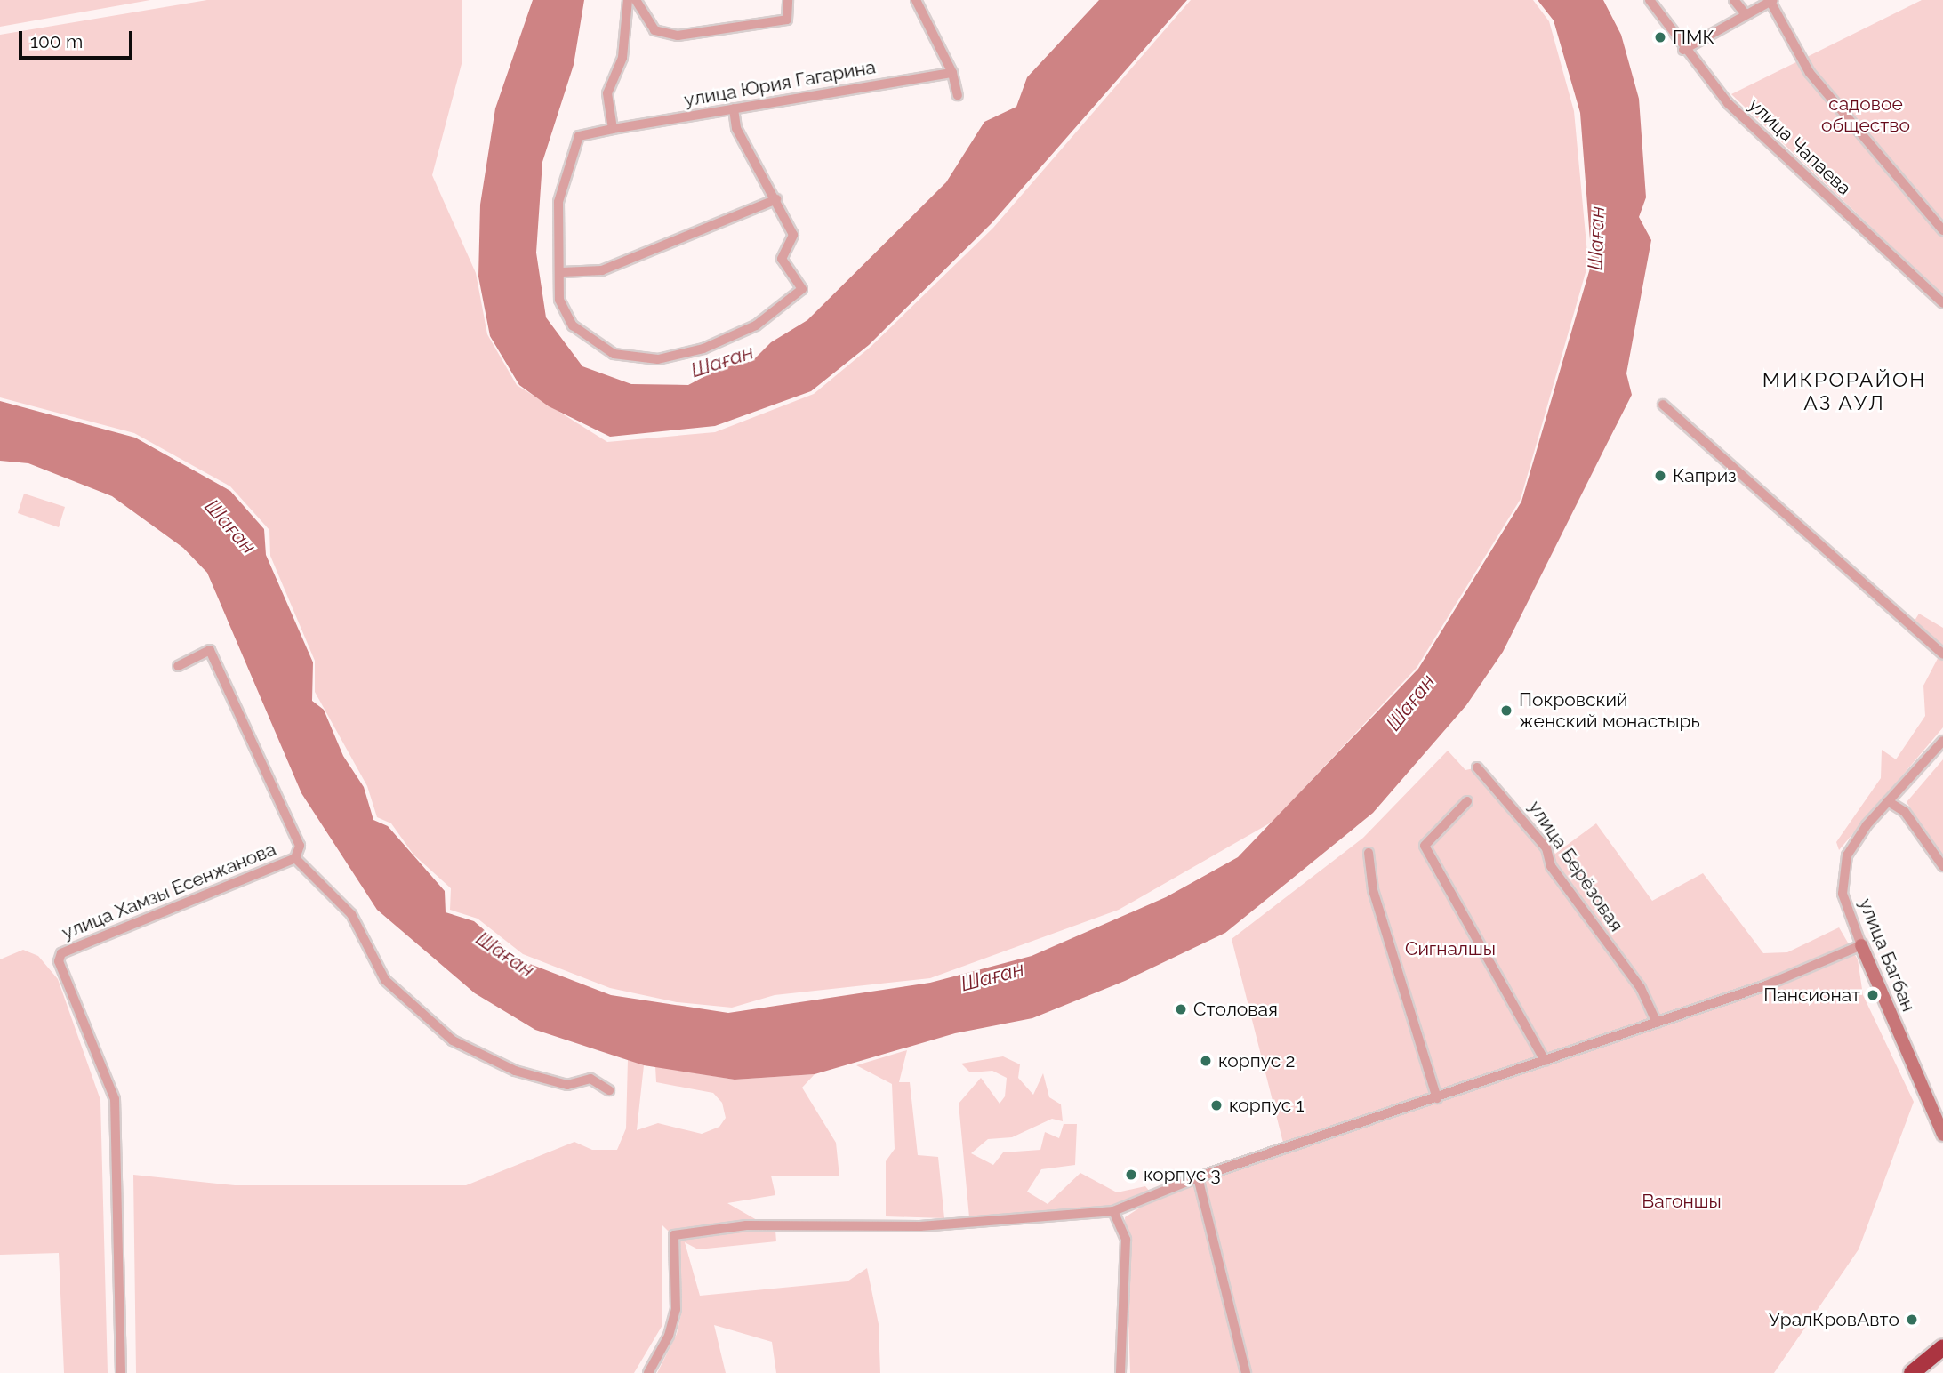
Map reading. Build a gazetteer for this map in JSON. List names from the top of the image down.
{
  "streets": {
    "street": [
      "улица Юрия Гагарина",
      "улица Чапаева",
      "улица Берёзовая",
      "улица Хамзы Есенжанова",
      "улица Багбан"
    ]
  },
  "districts": ["МИКРОРАЙОН АЗ АУЛ"],
  "water": ["Шаған"],
  "parks": ["садовое общество", "Сигналшы", "Вагоншы"],
  "places": [
    "ПМК",
    "Каприз",
    "Покровский женский монастырь",
    "Пансионат",
    "Столовая",
    "корпус 2",
    "корпус 1",
    "корпус 3",
    "УралКровАвто"
  ],
  "scale_bar": "100 m"
}
